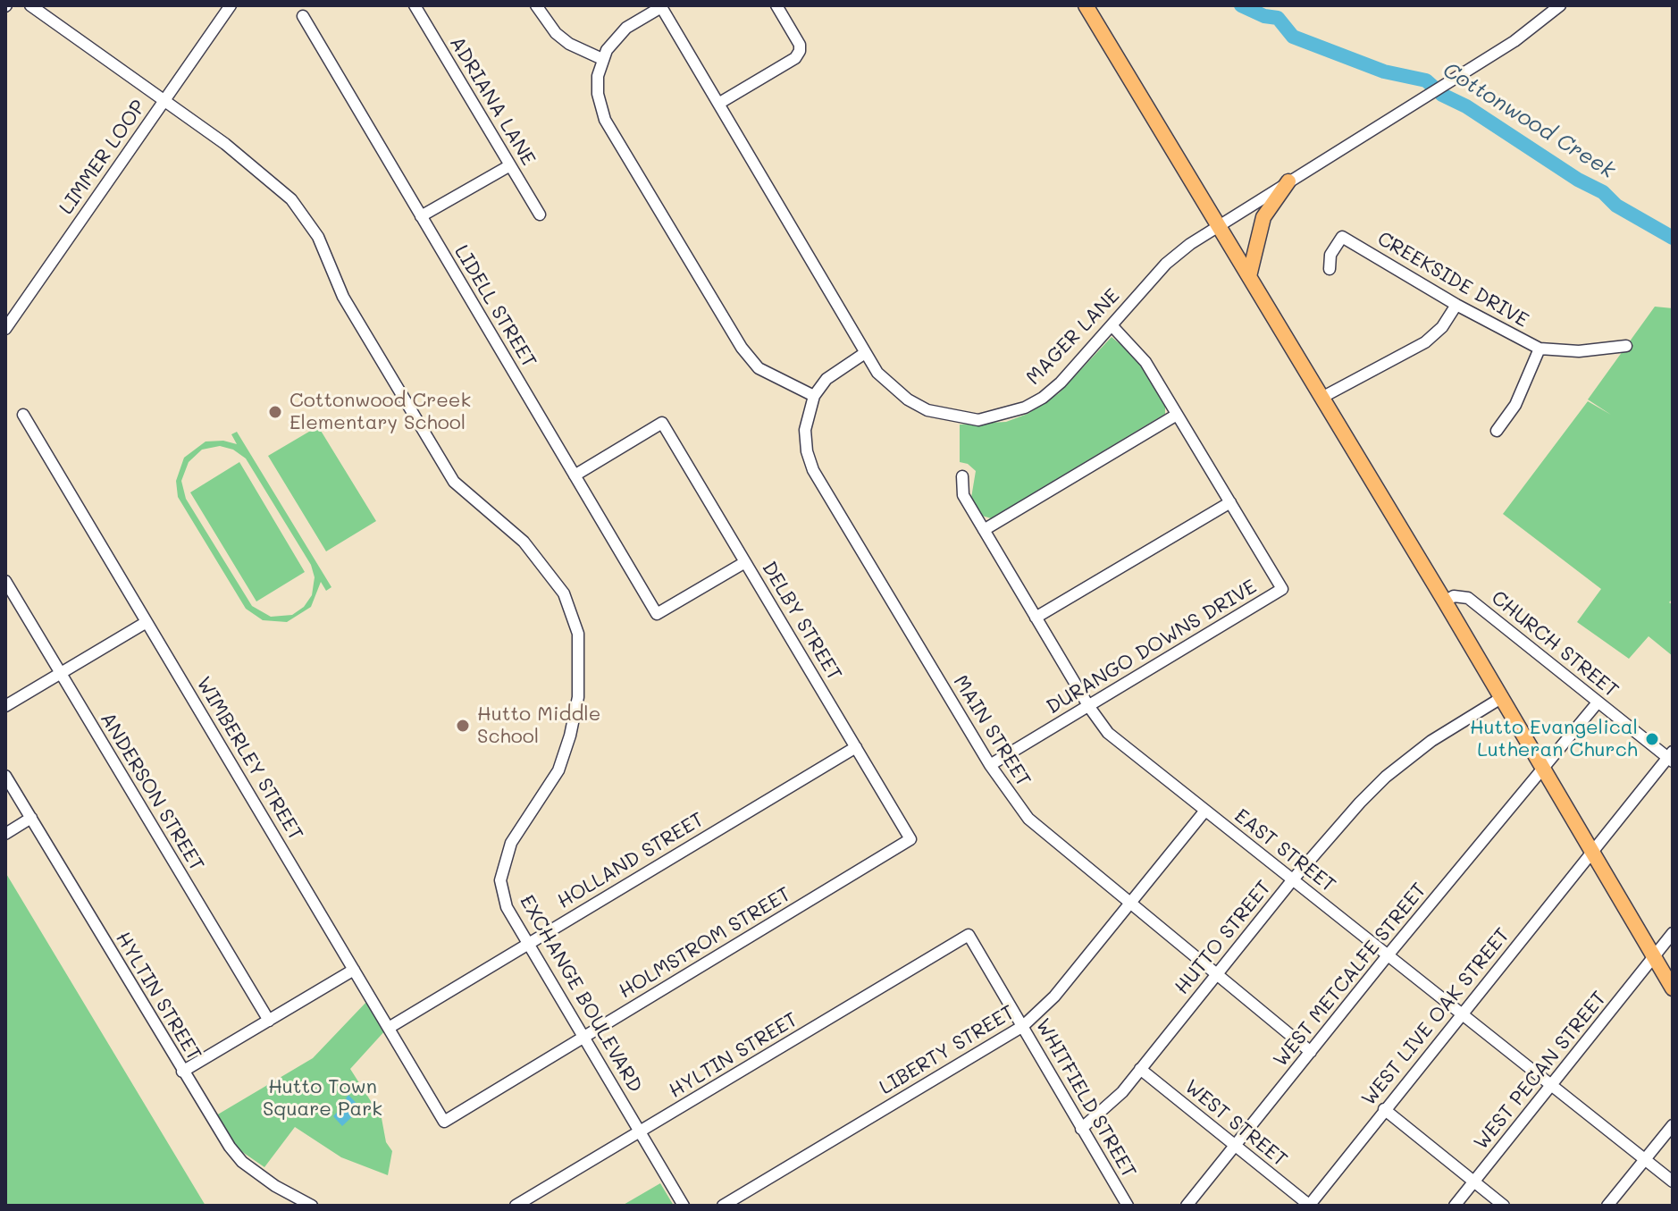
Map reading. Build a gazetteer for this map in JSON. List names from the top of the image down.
{
  "streets": {
    "street": [
      "ADRIANA LANE",
      "LIMMER LOOP",
      "CREEKSIDE DRIVE",
      "LIDELL STREET",
      "MAGER LANE",
      "DELBY STREET",
      "CHURCH STREET",
      "DURANGO DOWNS DRIVE",
      "MAIN STREET",
      "WIMBERLEY STREET",
      "ANDERSON STREET",
      "EAST STREET",
      "HOLLAND STREET",
      "HUTTO STREET",
      "HOLMSTROM STREET",
      "WEST METCALFE STREET",
      "EXCHANGE BOULEVARD",
      "HYLTIN STREET",
      "WEST LIVE OAK STREET",
      "LIBERTY STREET",
      "WEST PECAN STREET",
      "WHITFIELD STREET",
      "WEST STREET"
    ]
  },
  "crossings": [
    ["LIMMER LOOP", "EXCHANGE BOULEVARD"],
    ["LIDELL STREET", "DELBY STREET"],
    ["MAGER LANE", "DURANGO DOWNS DRIVE"],
    ["DELBY STREET", "HOLLAND STREET"],
    ["DELBY STREET", "HOLMSTROM STREET"],
    ["CHURCH STREET", "WEST METCALFE STREET"],
    ["CHURCH STREET", "WEST LIVE OAK STREET"],
    ["DURANGO DOWNS DRIVE", "MAIN STREET"],
    ["DURANGO DOWNS DRIVE", "EAST STREET"],
    ["MAIN STREET", "HUTTO STREET"],
    ["MAIN STREET", "WEST METCALFE STREET"],
    ["MAIN STREET", "LIBERTY STREET"],
    ["WIMBERLEY STREET", "HOLLAND STREET"],
    ["WIMBERLEY STREET", "HOLMSTROM STREET"],
    ["EAST STREET", "HUTTO STREET"],
    ["EAST STREET", "WEST METCALFE STREET"],
    ["EAST STREET", "WEST LIVE OAK STREET"],
    ["EAST STREET", "LIBERTY STREET"],
    ["EAST STREET", "WEST PECAN STREET"],
    ["HOLLAND STREET", "EXCHANGE BOULEVARD"],
    ["HUTTO STREET", "WHITFIELD STREET"],
    ["HUTTO STREET", "WEST STREET"],
    ["HOLMSTROM STREET", "EXCHANGE BOULEVARD"],
    ["WEST METCALFE STREET", "WEST STREET"],
    ["EXCHANGE BOULEVARD", "HYLTIN STREET"],
    ["HYLTIN STREET", "WHITFIELD STREET"],
    ["WEST LIVE OAK STREET", "WEST STREET"],
    ["LIBERTY STREET", "WHITFIELD STREET"]
  ],
  "water": ["Cottonwood Creek"],
  "parks": ["Hutto Town Square Park"],
  "places": ["Cottonwood Creek Elementary School", "Hutto Middle School", "Hutto Evangelical Lutheran Church"]
}
